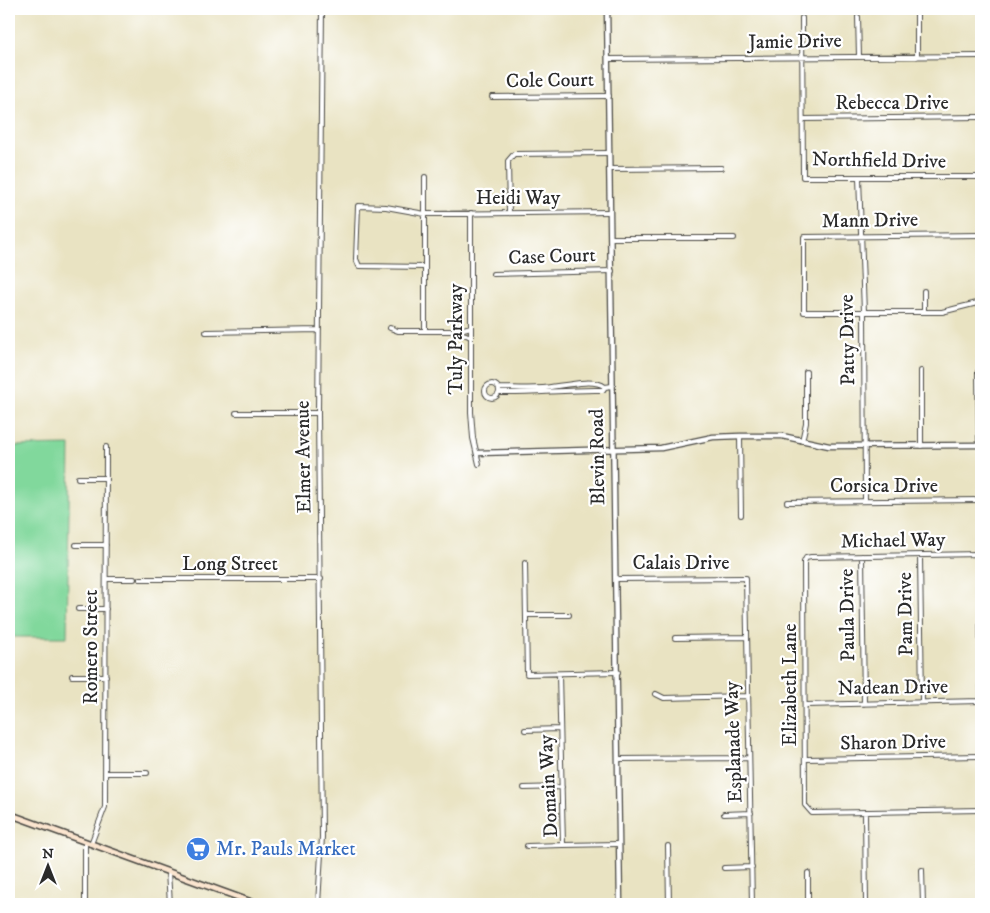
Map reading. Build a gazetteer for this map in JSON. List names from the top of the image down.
{
  "streets": {
    "street": [
      "Jamie Drive",
      "Cole Court",
      "Rebecca Drive",
      "Northfield Drive",
      "Heidi Way",
      "Mann Drive",
      "Case Court",
      "Tuly Parkway",
      "Patty Drive",
      "Elmer Avenue",
      "Blevin Road",
      "Corsica Drive",
      "Michael Way",
      "Calais Drive",
      "Long Street",
      "Pam Drive",
      "Paula Drive",
      "Romero Street",
      "Elizabeth Lane",
      "Nadean Drive",
      "Esplanade Way",
      "Sharon Drive",
      "Domain Way"
    ]
  },
  "crossings": [
    ["Jamie Drive", "Northfield Drive"],
    ["Jamie Drive", "Blevin Road"],
    ["Cole Court", "Blevin Road"],
    ["Rebecca Drive", "Northfield Drive"],
    ["Northfield Drive", "Patty Drive"],
    ["Heidi Way", "Tuly Parkway"],
    ["Heidi Way", "Blevin Road"],
    ["Mann Drive", "Patty Drive"],
    ["Case Court", "Blevin Road"],
    ["Patty Drive", "Corsica Drive"],
    ["Elmer Avenue", "Long Street"],
    ["Blevin Road", "Calais Drive"],
    ["Blevin Road", "Domain Way"],
    ["Michael Way", "Pam Drive"],
    ["Michael Way", "Paula Drive"],
    ["Michael Way", "Elizabeth Lane"],
    ["Calais Drive", "Esplanade Way"],
    ["Pam Drive", "Nadean Drive"],
    ["Paula Drive", "Nadean Drive"],
    ["Elizabeth Lane", "Nadean Drive"],
    ["Elizabeth Lane", "Sharon Drive"]
  ],
  "places": {
    "supermarket": ["Mr. Pauls Market"]
  },
  "north": "top"
}
